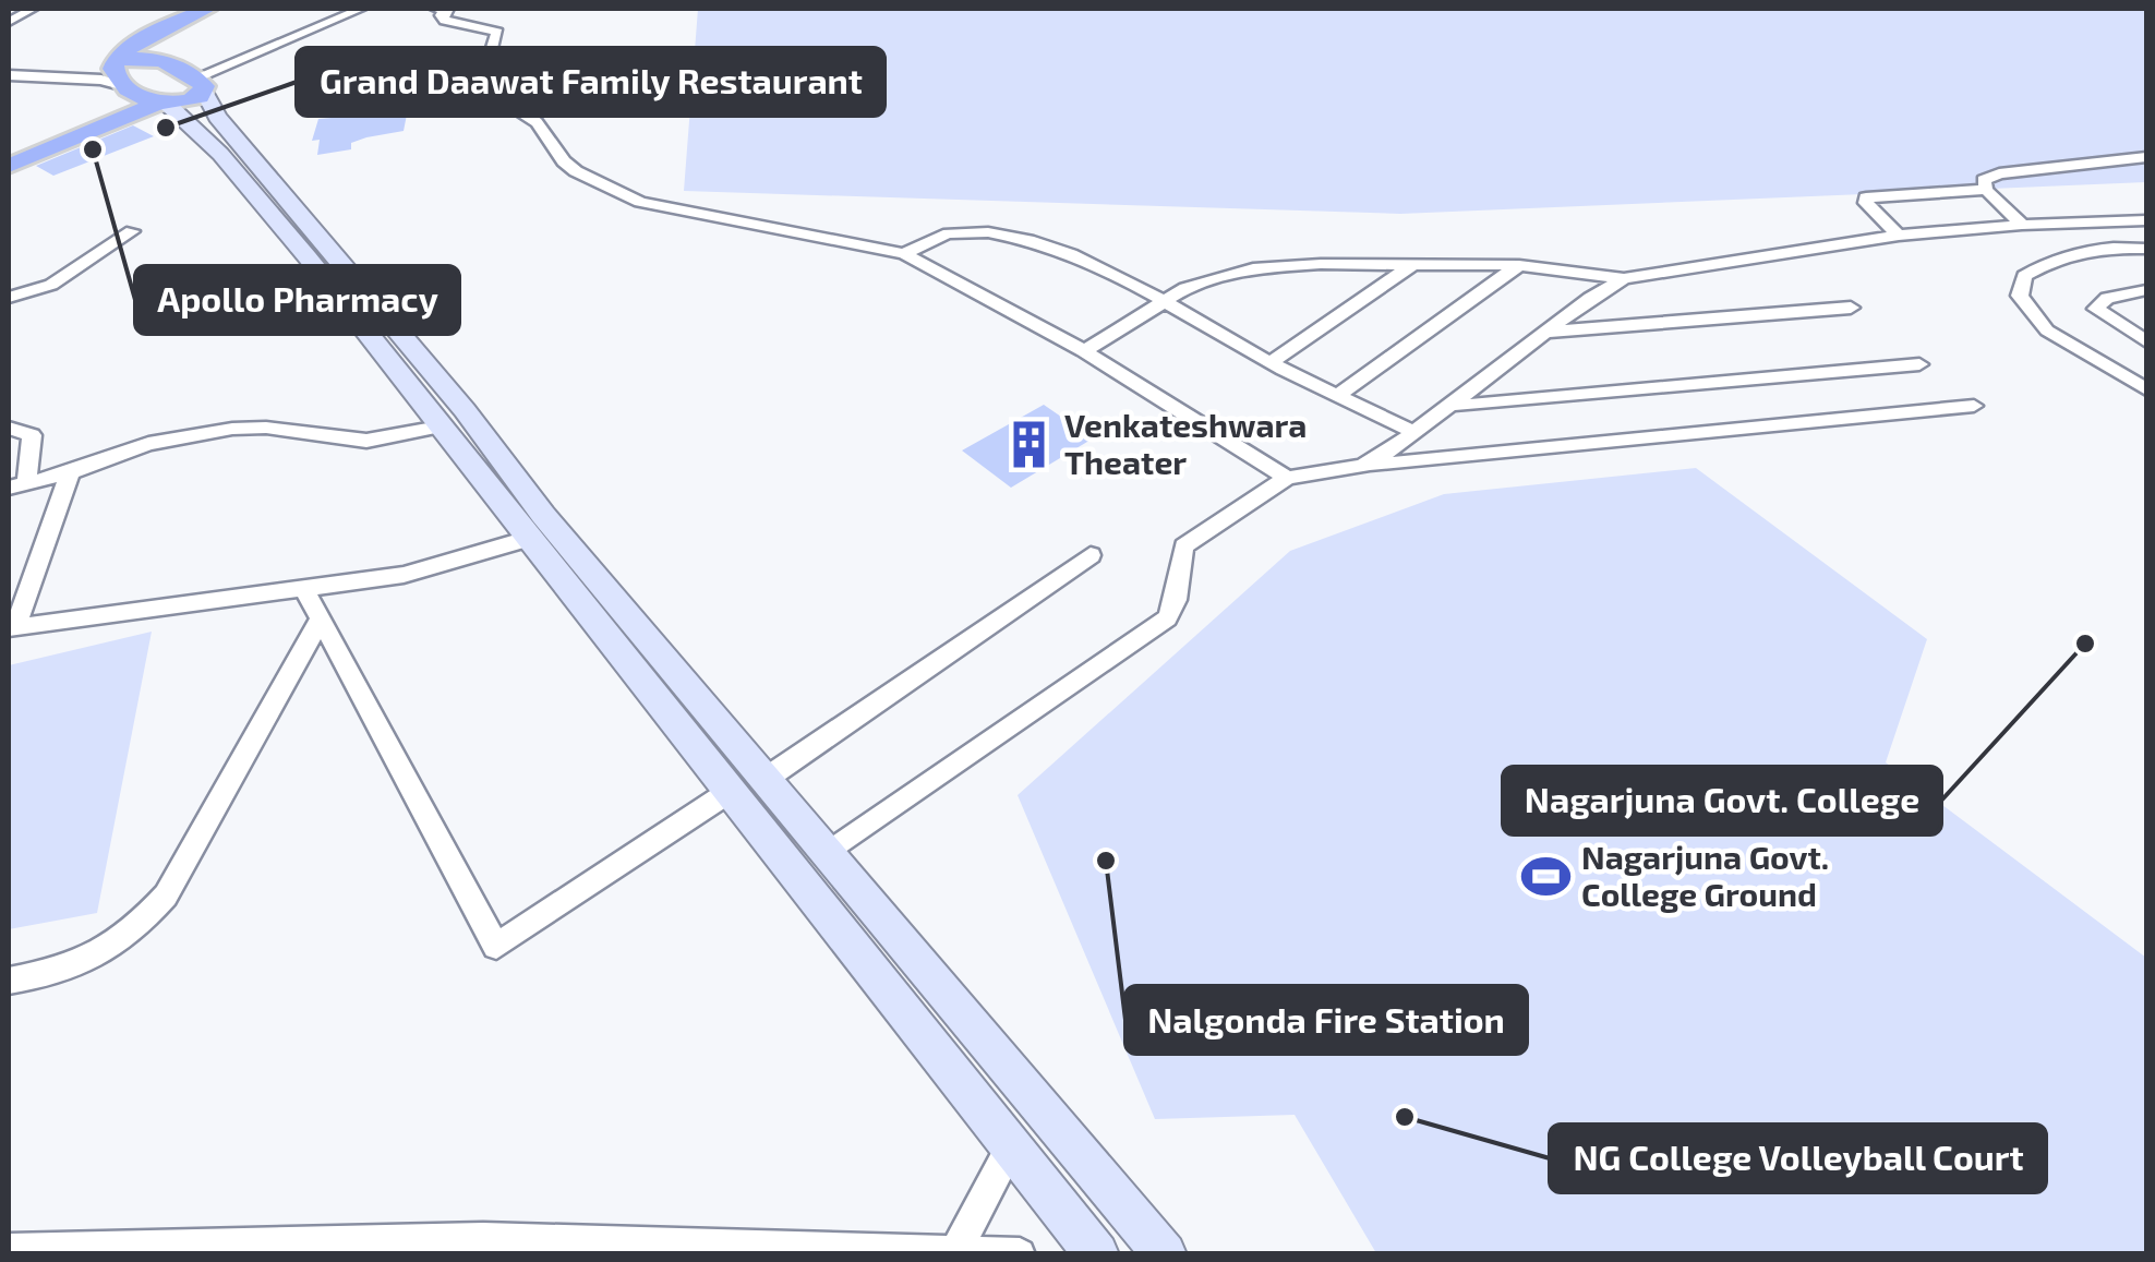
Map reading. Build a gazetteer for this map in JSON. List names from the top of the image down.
{
  "places": {
    "other": [
      "Grand Daawat Family Restaurant",
      "Apollo Pharmacy",
      "Nagarjuna Govt. College",
      "Nalgonda Fire Station",
      "NG College Volleyball Court"
    ],
    "building": ["Venkateshwara Theater"],
    "sports": ["Nagarjuna Govt. College Ground"]
  }
}
